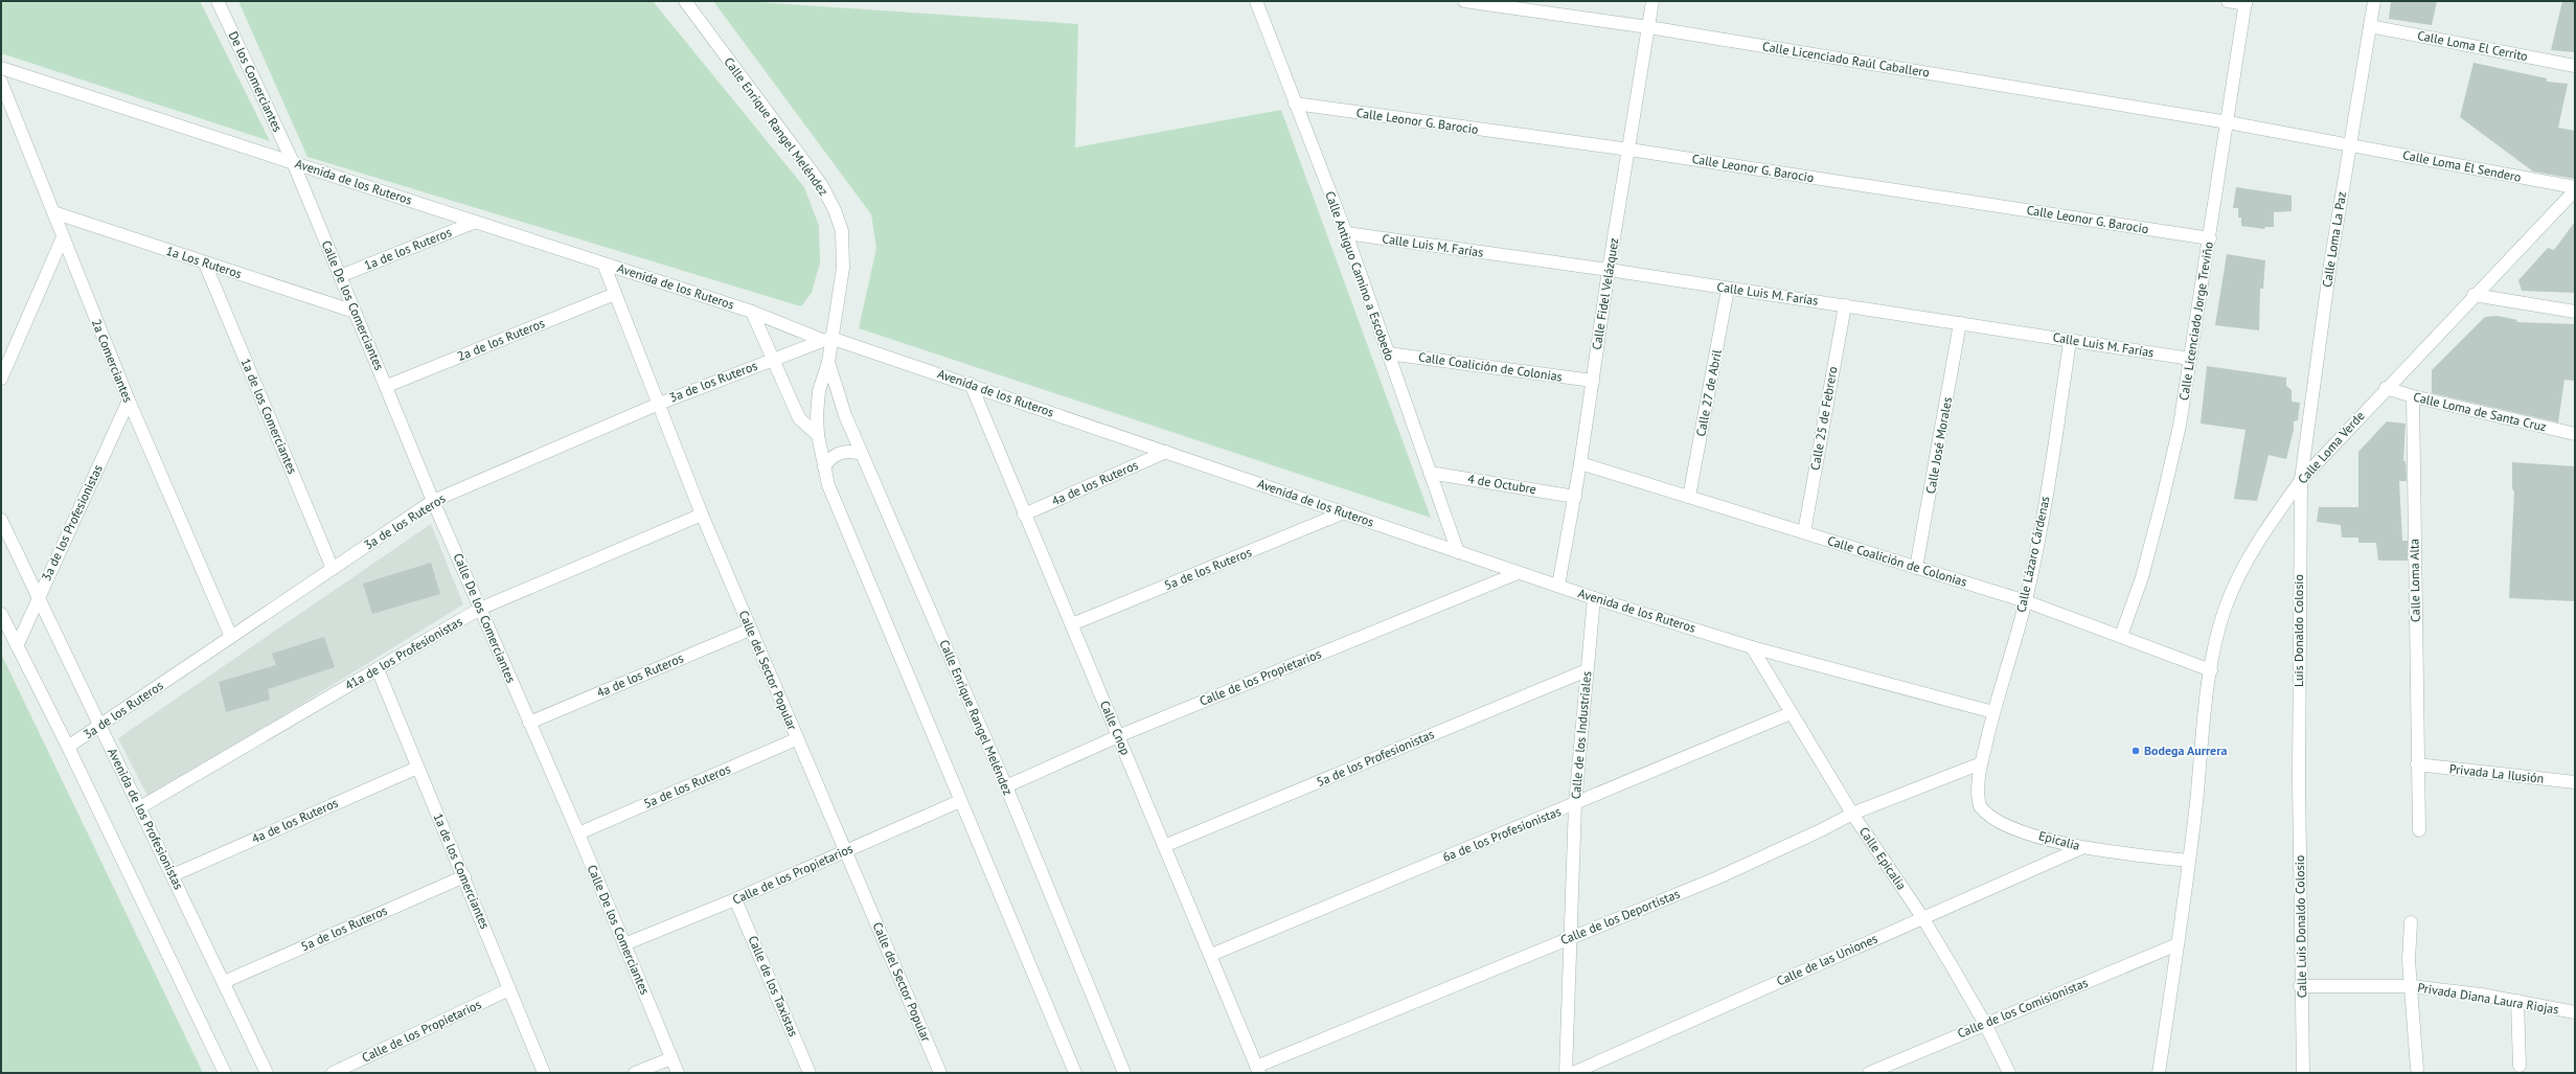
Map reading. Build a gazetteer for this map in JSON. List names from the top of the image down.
{
  "streets": {
    "street": [
      "Calle Loma El Cerrito",
      "Calle Licenciado Raúl Caballero",
      "De los Comerciantes",
      "Calle Leonor G. Barocio",
      "Calle Enrique Rangel Meléndez",
      "Calle Loma El Sendero",
      "Avenida de los Ruteros",
      "Calle Loma La Paz",
      "Calle Luis M. Farías",
      "1a de los Ruteros",
      "1a Los Ruteros",
      "Calle Antiguo Camino a Escobedo",
      "Calle Fidel Velázquez",
      "Calle De los Comerciantes",
      "Calle Licenciado Jorge Treviño",
      "2a de los Ruteros",
      "2a Comerciantes",
      "Calle Coalición de Colonias",
      "3a de los Ruteros",
      "Calle 27 de Abril",
      "Calle Loma de Santa Cruz",
      "1a de los Comerciantes",
      "Calle 25 de Febrero",
      "Calle José Morales",
      "Calle Loma Verde",
      "4a de los Ruteros",
      "4 de Octubre",
      "3a de los Profesionistas",
      "Calle Lázaro Cárdenas",
      "5a de los Ruteros",
      "Calle Loma Alta",
      "Luis Donaldo Colosio",
      "41a de los Profesionistas",
      "Calle del Sector Popular",
      "Calle de los Propietarios",
      "Calle Cnop",
      "Calle de los Industriales",
      "5a de los Profesionistas",
      "Privada La Ilusión",
      "Avenida de los Profesionistas",
      "6a de los Profesionistas",
      "Epicalia",
      "Calle Epicalia",
      "Calle de los Deportistas",
      "Calle Luis Donaldo Colosio",
      "Calle de las Uniones",
      "Calle de los Taxistas",
      "Privada Diana Laura Riojas",
      "Calle de los Comisionistas"
    ]
  },
  "crossings": [
    ["Calle Loma El Cerrito", "Calle Loma La Paz"],
    ["Calle Licenciado Raúl Caballero", "Calle Loma El Sendero"],
    ["Calle Licenciado Raúl Caballero", "Calle Loma La Paz"],
    ["Calle Licenciado Raúl Caballero", "Calle Fidel Velázquez"],
    ["Calle Licenciado Raúl Caballero", "Calle Licenciado Jorge Treviño"],
    ["De los Comerciantes", "Avenida de los Ruteros"],
    ["De los Comerciantes", "Calle De los Comerciantes"],
    ["Calle Leonor G. Barocio", "Calle Antiguo Camino a Escobedo"],
    ["Calle Leonor G. Barocio", "Calle Fidel Velázquez"],
    ["Calle Leonor G. Barocio", "Calle Licenciado Jorge Treviño"],
    ["Calle Enrique Rangel Meléndez", "Avenida de los Ruteros"],
    ["Calle Enrique Rangel Meléndez", "3a de los Ruteros"],
    ["Calle Enrique Rangel Meléndez", "Calle de los Propietarios"],
    ["Calle Loma El Sendero", "Calle Loma La Paz"],
    ["Calle Loma El Sendero", "Calle Loma Verde"],
    ["Avenida de los Ruteros", "1a de los Ruteros"],
    ["Avenida de los Ruteros", "Calle Antiguo Camino a Escobedo"],
    ["Avenida de los Ruteros", "Calle Fidel Velázquez"],
    ["Avenida de los Ruteros", "Calle De los Comerciantes"],
    ["Avenida de los Ruteros", "3a de los Ruteros"],
    ["Avenida de los Ruteros", "4a de los Ruteros"],
    ["Avenida de los Ruteros", "Calle Lázaro Cárdenas"],
    ["Avenida de los Ruteros", "5a de los Ruteros"],
    ["Avenida de los Ruteros", "Calle del Sector Popular"],
    ["Avenida de los Ruteros", "Calle de los Propietarios"],
    ["Avenida de los Ruteros", "Calle Cnop"],
    ["Avenida de los Ruteros", "Calle de los Industriales"],
    ["Avenida de los Ruteros", "Calle Epicalia"],
    ["Calle Loma La Paz", "Calle Loma Verde"],
    ["Calle Loma La Paz", "Luis Donaldo Colosio"],
    ["Calle Luis M. Farías", "Calle Antiguo Camino a Escobedo"],
    ["Calle Luis M. Farías", "Calle Fidel Velázquez"],
    ["Calle Luis M. Farías", "Calle Licenciado Jorge Treviño"],
    ["Calle Luis M. Farías", "Calle 27 de Abril"],
    ["Calle Luis M. Farías", "Calle 25 de Febrero"],
    ["Calle Luis M. Farías", "Calle José Morales"],
    ["Calle Luis M. Farías", "Calle Lázaro Cárdenas"],
    ["1a de los Ruteros", "Calle De los Comerciantes"],
    ["1a Los Ruteros", "Calle De los Comerciantes"],
    ["1a Los Ruteros", "2a Comerciantes"],
    ["1a Los Ruteros", "1a de los Comerciantes"],
    ["Calle Antiguo Camino a Escobedo", "Calle Coalición de Colonias"],
    ["Calle Antiguo Camino a Escobedo", "4 de Octubre"],
    ["Calle Fidel Velázquez", "Calle Coalición de Colonias"],
    ["Calle Fidel Velázquez", "4 de Octubre"],
    ["Calle De los Comerciantes", "2a de los Ruteros"],
    ["Calle De los Comerciantes", "3a de los Ruteros"],
    ["Calle De los Comerciantes", "4a de los Ruteros"],
    ["Calle De los Comerciantes", "5a de los Ruteros"],
    ["Calle De los Comerciantes", "41a de los Profesionistas"],
    ["Calle De los Comerciantes", "Calle de los Propietarios"],
    ["Calle Licenciado Jorge Treviño", "Calle Coalición de Colonias"],
    ["2a de los Ruteros", "Calle del Sector Popular"],
    ["2a Comerciantes", "3a de los Ruteros"],
    ["2a Comerciantes", "3a de los Profesionistas"],
    ["Calle Coalición de Colonias", "Calle 27 de Abril"],
    ["Calle Coalición de Colonias", "Calle 25 de Febrero"],
    ["Calle Coalición de Colonias", "Calle José Morales"],
    ["Calle Coalición de Colonias", "Calle Loma Verde"],
    ["Calle Coalición de Colonias", "Calle Lázaro Cárdenas"],
    ["3a de los Ruteros", "1a de los Comerciantes"],
    ["3a de los Ruteros", "Calle del Sector Popular"],
    ["3a de los Ruteros", "Avenida de los Profesionistas"],
    ["Calle Loma de Santa Cruz", "Calle Loma Verde"],
    ["Calle Loma de Santa Cruz", "Calle Loma Alta"],
    ["1a de los Comerciantes", "4a de los Ruteros"],
    ["1a de los Comerciantes", "5a de los Ruteros"],
    ["1a de los Comerciantes", "41a de los Profesionistas"],
    ["1a de los Comerciantes", "Calle de los Propietarios"],
    ["Calle Loma Verde", "Luis Donaldo Colosio"],
    ["Calle Loma Verde", "Epicalia"],
    ["4a de los Ruteros", "Calle del Sector Popular"],
    ["4a de los Ruteros", "Calle Cnop"],
    ["4a de los Ruteros", "Avenida de los Profesionistas"],
    ["3a de los Profesionistas", "Avenida de los Profesionistas"],
    ["Calle Lázaro Cárdenas", "Epicalia"],
    ["Calle Lázaro Cárdenas", "Calle de los Deportistas"],
    ["5a de los Ruteros", "Calle del Sector Popular"],
    ["5a de los Ruteros", "Calle Cnop"],
    ["5a de los Ruteros", "Avenida de los Profesionistas"],
    ["Calle Loma Alta", "Privada La Ilusión"],
    ["Luis Donaldo Colosio", "Calle Luis Donaldo Colosio"],
    ["41a de los Profesionistas", "Calle del Sector Popular"],
    ["41a de los Profesionistas", "Avenida de los Profesionistas"],
    ["Calle del Sector Popular", "Calle de los Propietarios"],
    ["Calle de los Propietarios", "Calle Cnop"],
    ["Calle de los Propietarios", "Calle de los Taxistas"],
    ["Calle Cnop", "5a de los Profesionistas"],
    ["Calle Cnop", "6a de los Profesionistas"],
    ["Calle Cnop", "Calle de los Deportistas"],
    ["Calle de los Industriales", "5a de los Profesionistas"],
    ["Calle de los Industriales", "6a de los Profesionistas"],
    ["Calle de los Industriales", "Calle de los Deportistas"],
    ["6a de los Profesionistas", "Calle Epicalia"],
    ["Epicalia", "Calle de los Deportistas"],
    ["Epicalia", "Calle de las Uniones"],
    ["Calle Epicalia", "Calle de los Deportistas"],
    ["Calle Epicalia", "Calle de las Uniones"],
    ["Calle Epicalia", "Calle de los Comisionistas"],
    ["Calle Luis Donaldo Colosio", "Privada Diana Laura Riojas"]
  ],
  "places": ["Bodega Aurrera"]
}
